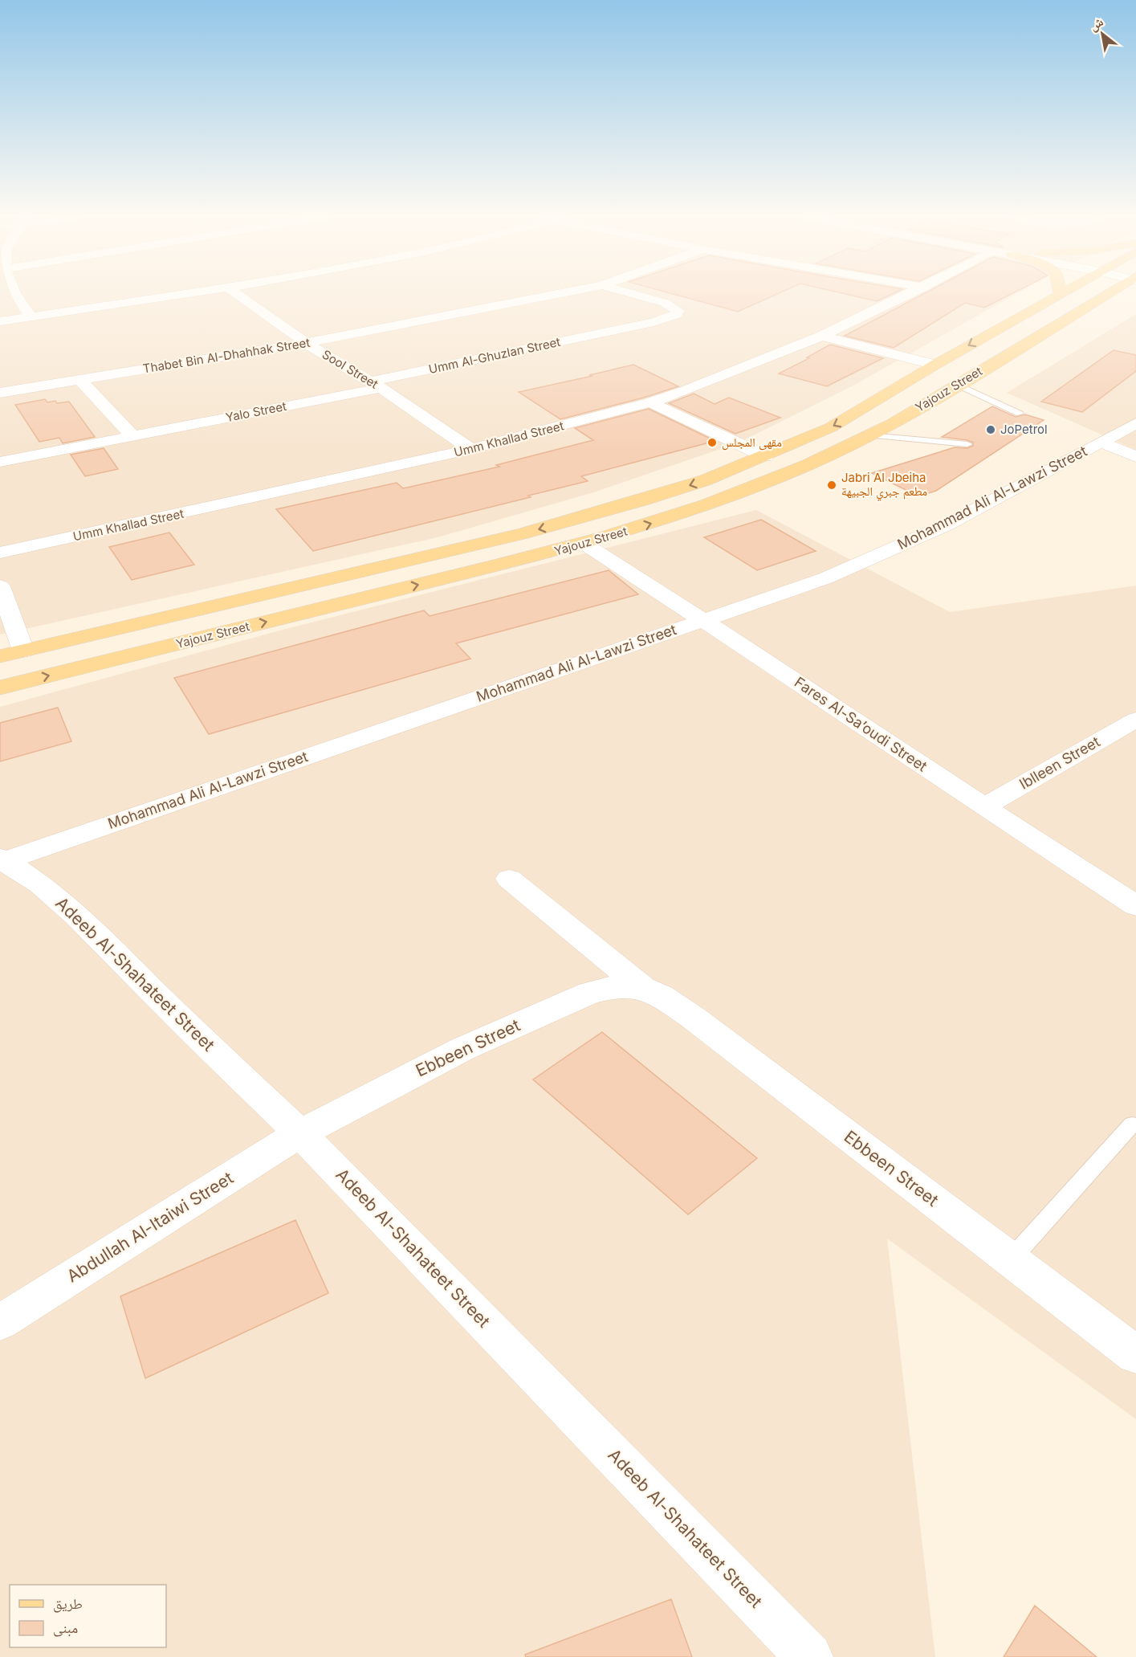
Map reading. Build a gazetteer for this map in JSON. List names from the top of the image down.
{
  "streets": {
    "main road": ["Yajouz Street"],
    "street": [
      "Thabet Bin Al-Dhahhak Street",
      "Umm Al-Ghuzlan Street",
      "Sool Street",
      "Yalo Street",
      "Umm Khallad Street",
      "Mohammad Ali Al-Lawzi Street",
      "Fares Al-Sa’oudi Street",
      "Iblleen Street",
      "Adeeb Al-Shahateet Street",
      "Ebbeen Street",
      "Abdullah Al-Itaiwi Street"
    ]
  },
  "crossings": [
    ["Thabet Bin Al-Dhahhak Street", "Sool Street"],
    ["Umm Al-Ghuzlan Street", "Sool Street"],
    ["Umm Al-Ghuzlan Street", "Yalo Street"],
    ["Sool Street", "Yalo Street"],
    ["Sool Street", "Umm Khallad Street"],
    ["Yajouz Street", "Fares Al-Sa’oudi Street"],
    ["Mohammad Ali Al-Lawzi Street", "Fares Al-Sa’oudi Street"],
    ["Mohammad Ali Al-Lawzi Street", "Adeeb Al-Shahateet Street"],
    ["Fares Al-Sa’oudi Street", "Iblleen Street"],
    ["Adeeb Al-Shahateet Street", "Ebbeen Street"],
    ["Adeeb Al-Shahateet Street", "Abdullah Al-Itaiwi Street"],
    ["Ebbeen Street", "Abdullah Al-Itaiwi Street"]
  ],
  "places": ["JoPetrol", "مقهى المجلس", "Jabri Al Jbeiha مطعم جبري الجبيهة"],
  "legend": ["طريق", "مبنى"],
  "north": "top left"
}
